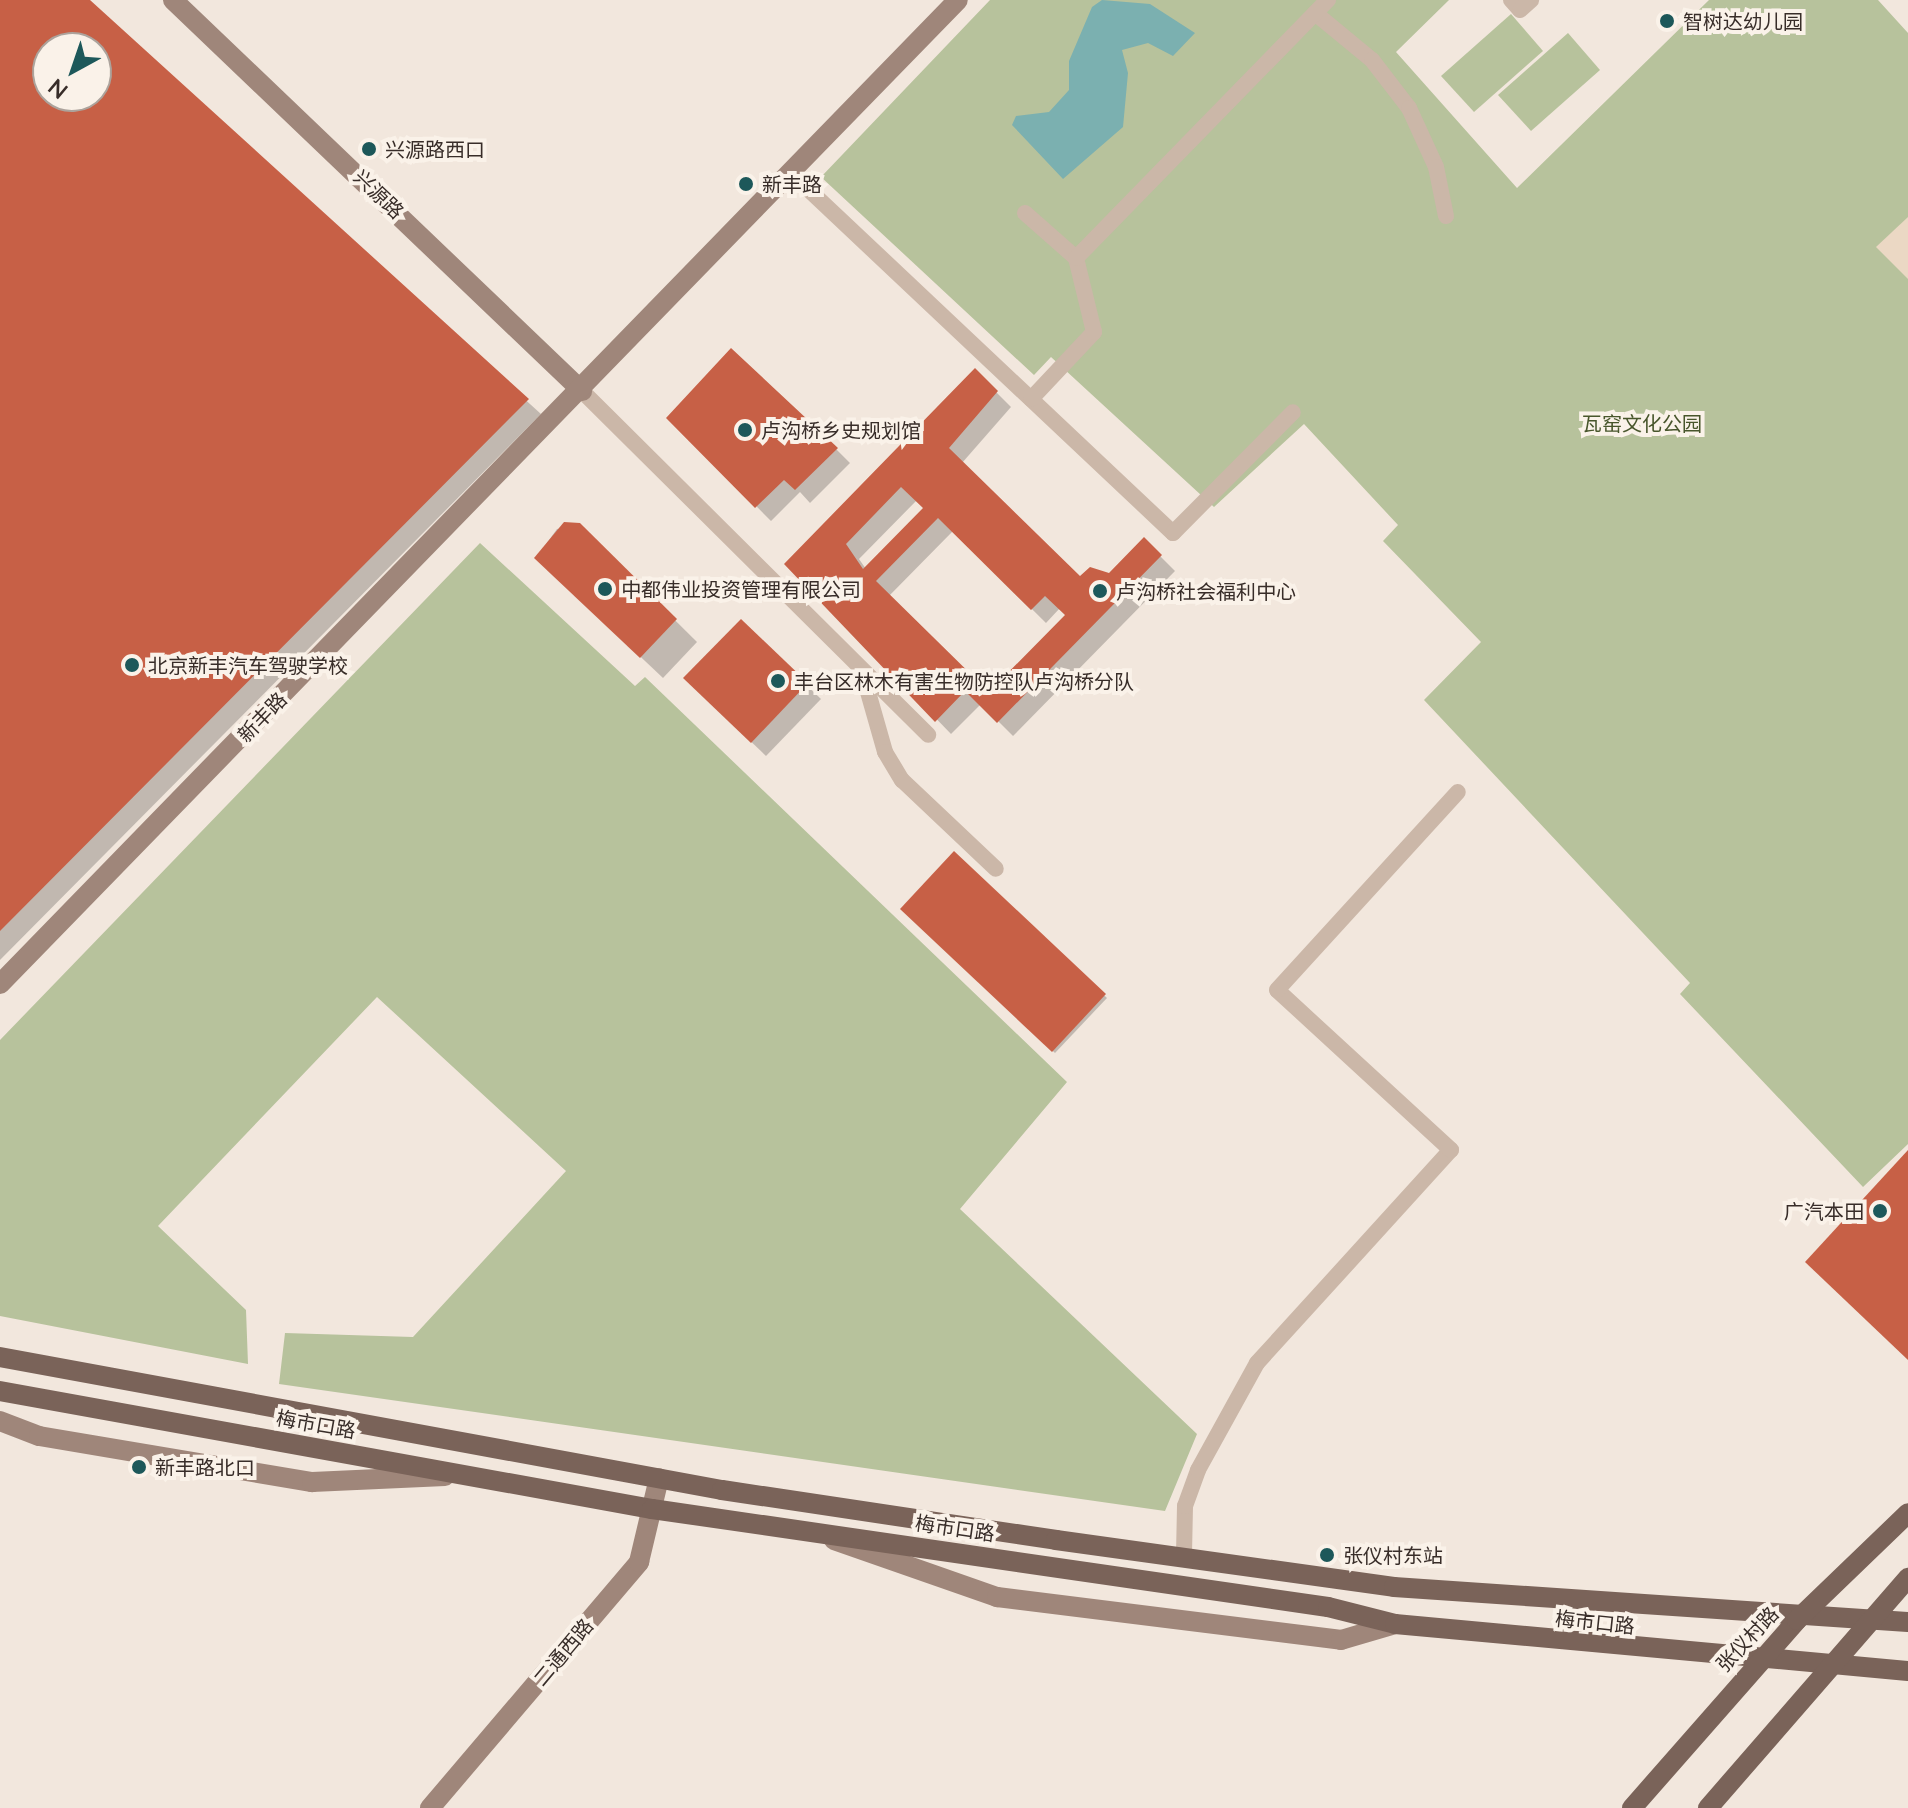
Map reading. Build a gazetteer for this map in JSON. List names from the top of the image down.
{
  "streets": {
    "main road": ["梅市口路", "张仪村路"],
    "street": ["兴源路", "新丰路", "二通西路"]
  },
  "crossings": [
    ["兴源路", "新丰路"],
    ["梅市口路", "张仪村路"],
    ["梅市口路", "二通西路"]
  ],
  "parks": ["瓦窑文化公园"],
  "places": [
    "智树达幼儿园",
    "兴源路西口",
    "新丰路",
    "卢沟桥乡史规划馆",
    "中都伟业投资管理有限公司",
    "卢沟桥社会福利中心",
    "北京新丰汽车驾驶学校",
    "丰台区林木有害生物防控队卢沟桥分队",
    "广汽本田",
    "新丰路北口",
    "张仪村东站"
  ],
  "north": "bottom left"
}
